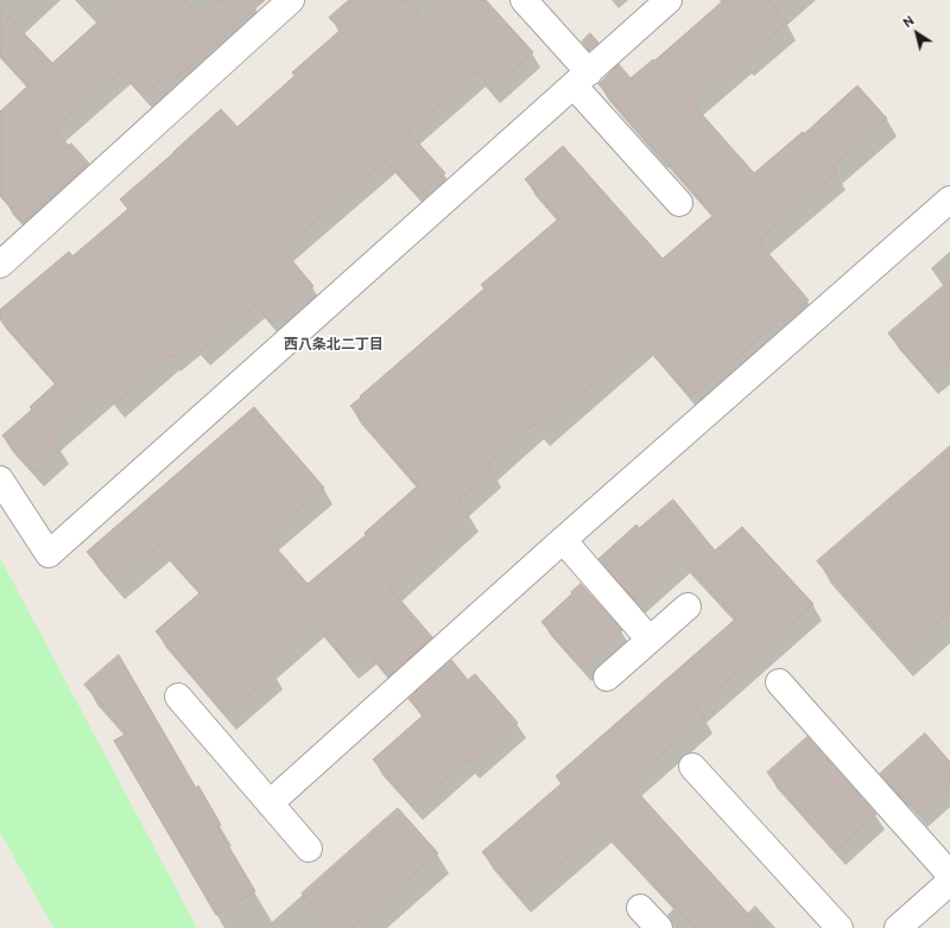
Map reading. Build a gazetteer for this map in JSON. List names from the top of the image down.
{
  "districts": ["西八条北二丁目"],
  "north": "top left"
}
